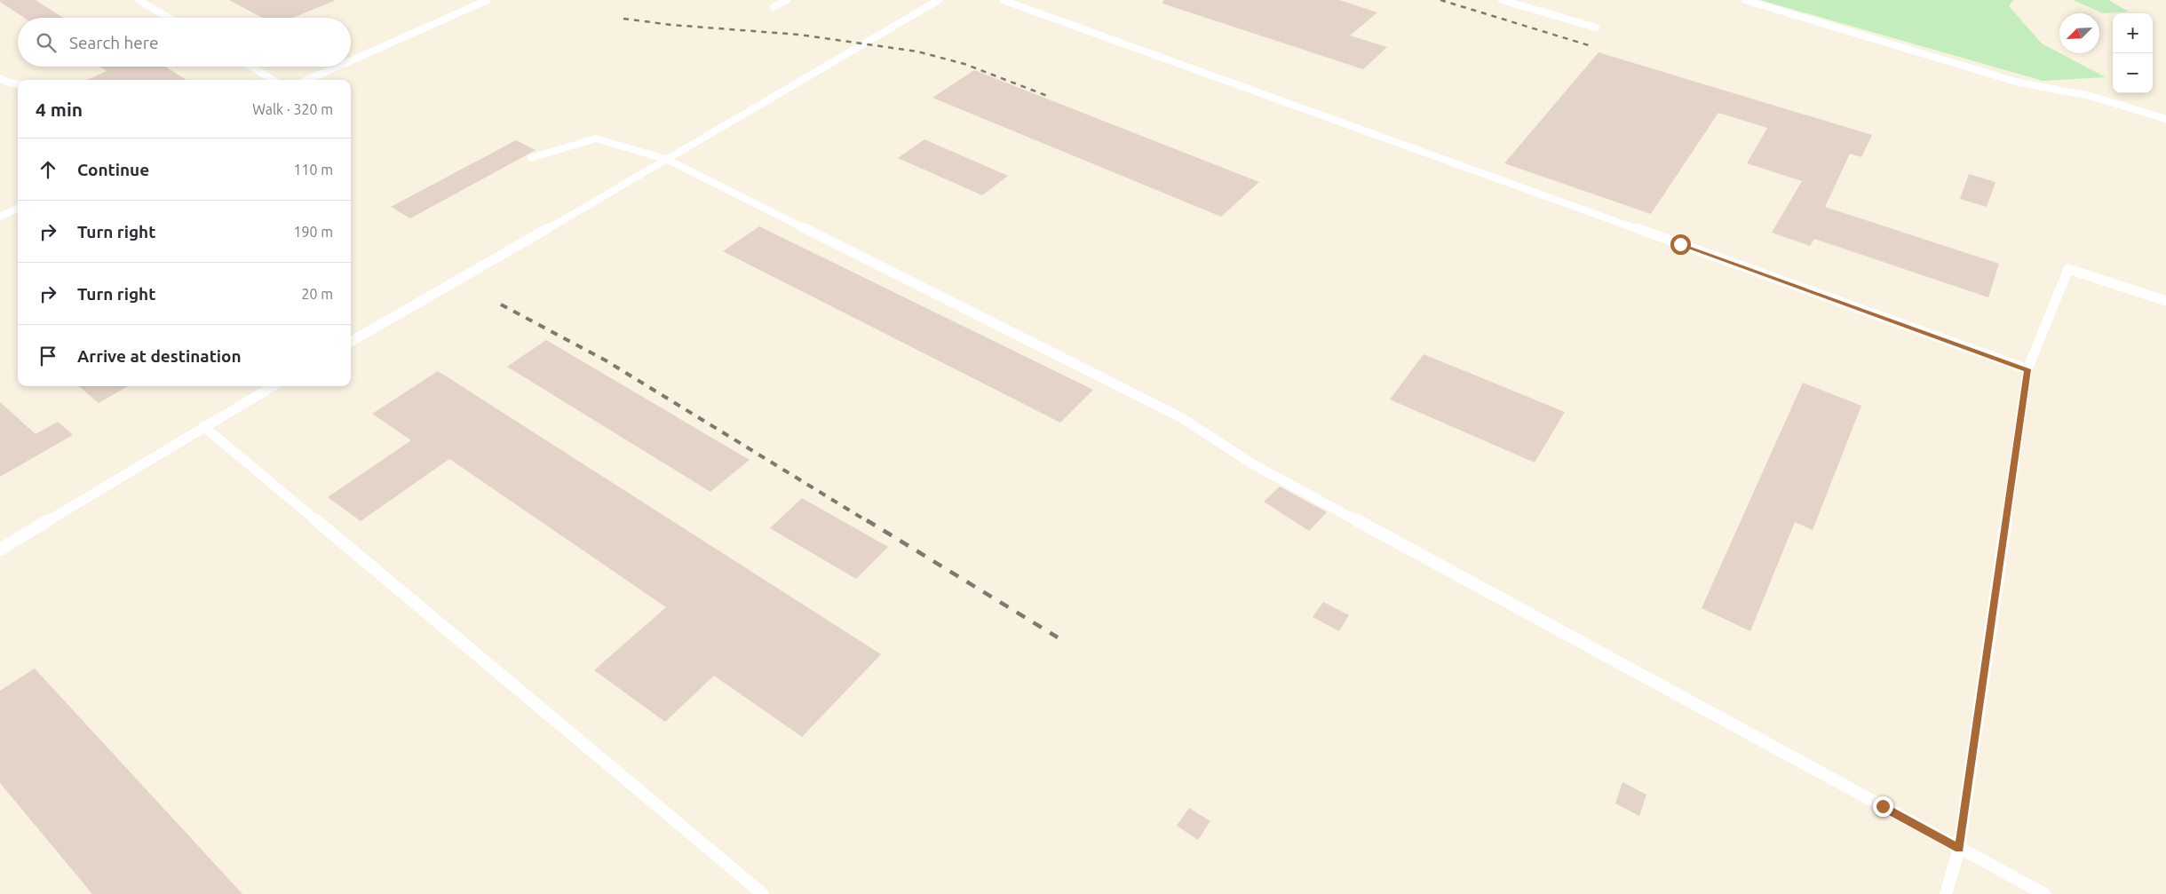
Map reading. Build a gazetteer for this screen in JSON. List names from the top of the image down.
{
  "north": "bottom left",
  "page": {
    "map_buttons": ["+", "−"],
    "search": "Search here",
    "heading": ["4 min", "Walk · 320 m"],
    "list": [
      ["Continue", "110 m"],
      ["Turn right", "190 m"],
      ["Turn right", "20 m"],
      "Arrive at destination"
    ]
  }
}
